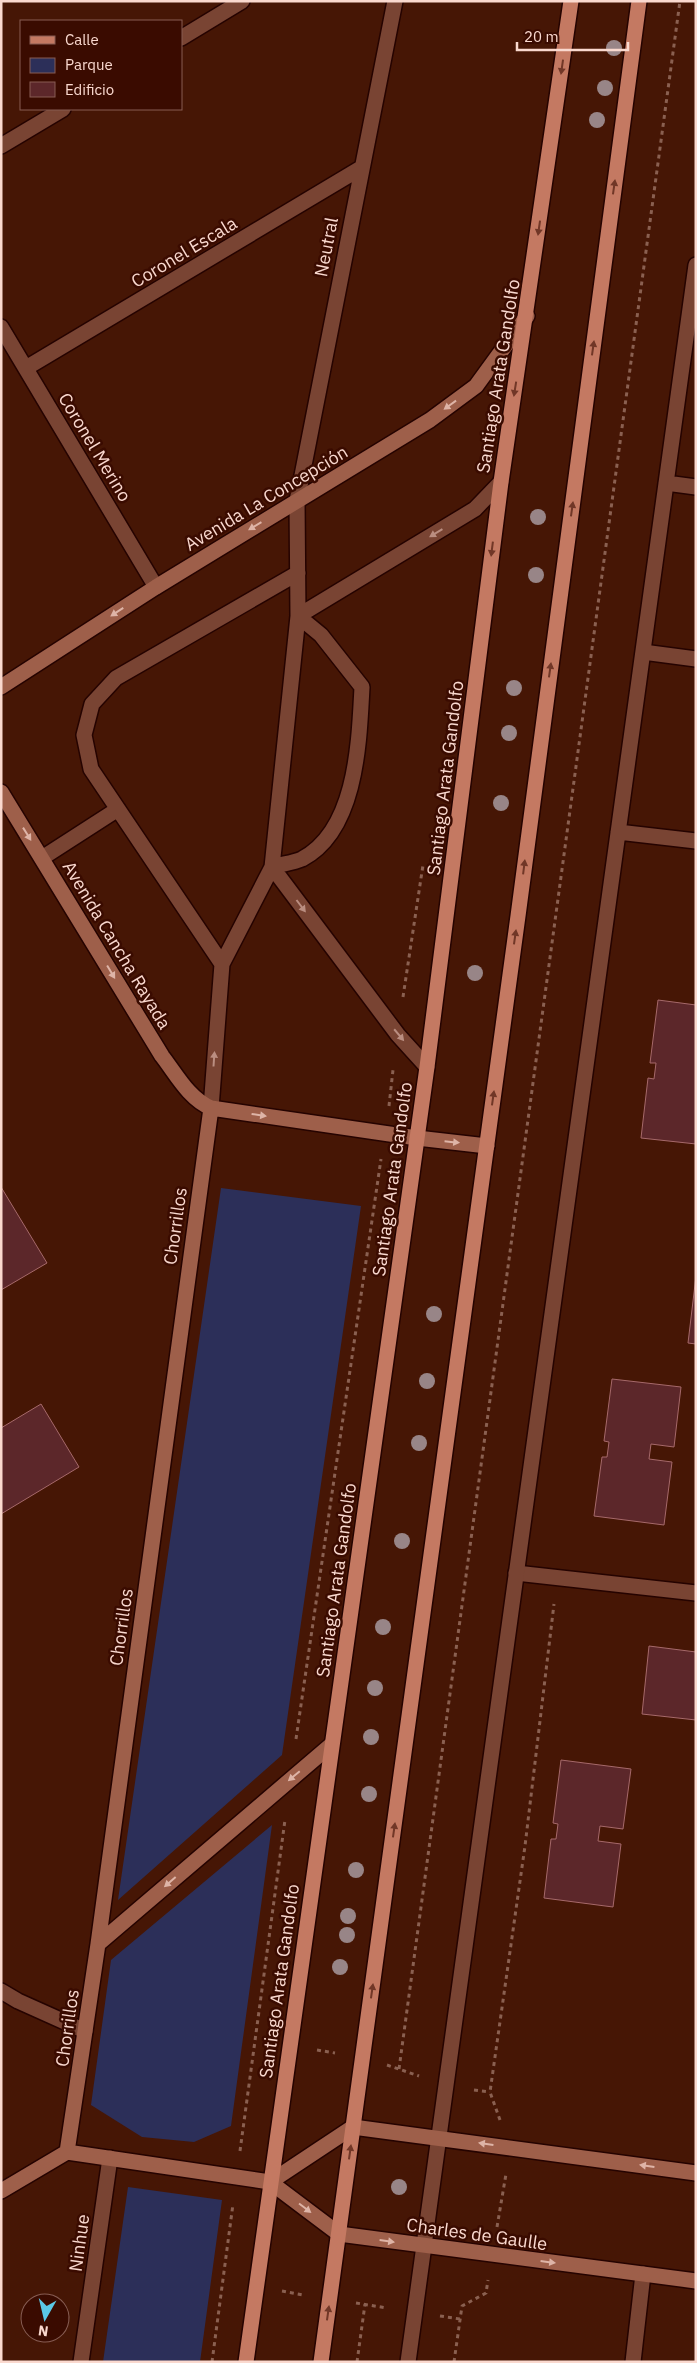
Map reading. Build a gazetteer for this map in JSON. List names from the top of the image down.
{
  "streets": {
    "main road": ["Santiago Arata Gandolfo"],
    "street": [
      "Neutral",
      "Coronel Escala",
      "Coronel Merino",
      "Avenida La Concepción",
      "Avenida Cancha Rayada",
      "Chorrillos",
      "Charles de Gaulle",
      "Ninhue"
    ]
  },
  "crossings": [
    ["Neutral", "Coronel Escala"],
    ["Neutral", "Avenida La Concepción"],
    ["Coronel Escala", "Coronel Merino"],
    ["Santiago Arata Gandolfo", "Avenida La Concepción"],
    ["Santiago Arata Gandolfo", "Charles de Gaulle"],
    ["Coronel Merino", "Avenida La Concepción"],
    ["Avenida Cancha Rayada", "Chorrillos"]
  ],
  "legend": ["Calle", "Parque", "Edificio"],
  "scale_bar": "20 m",
  "north": "bottom"
}
